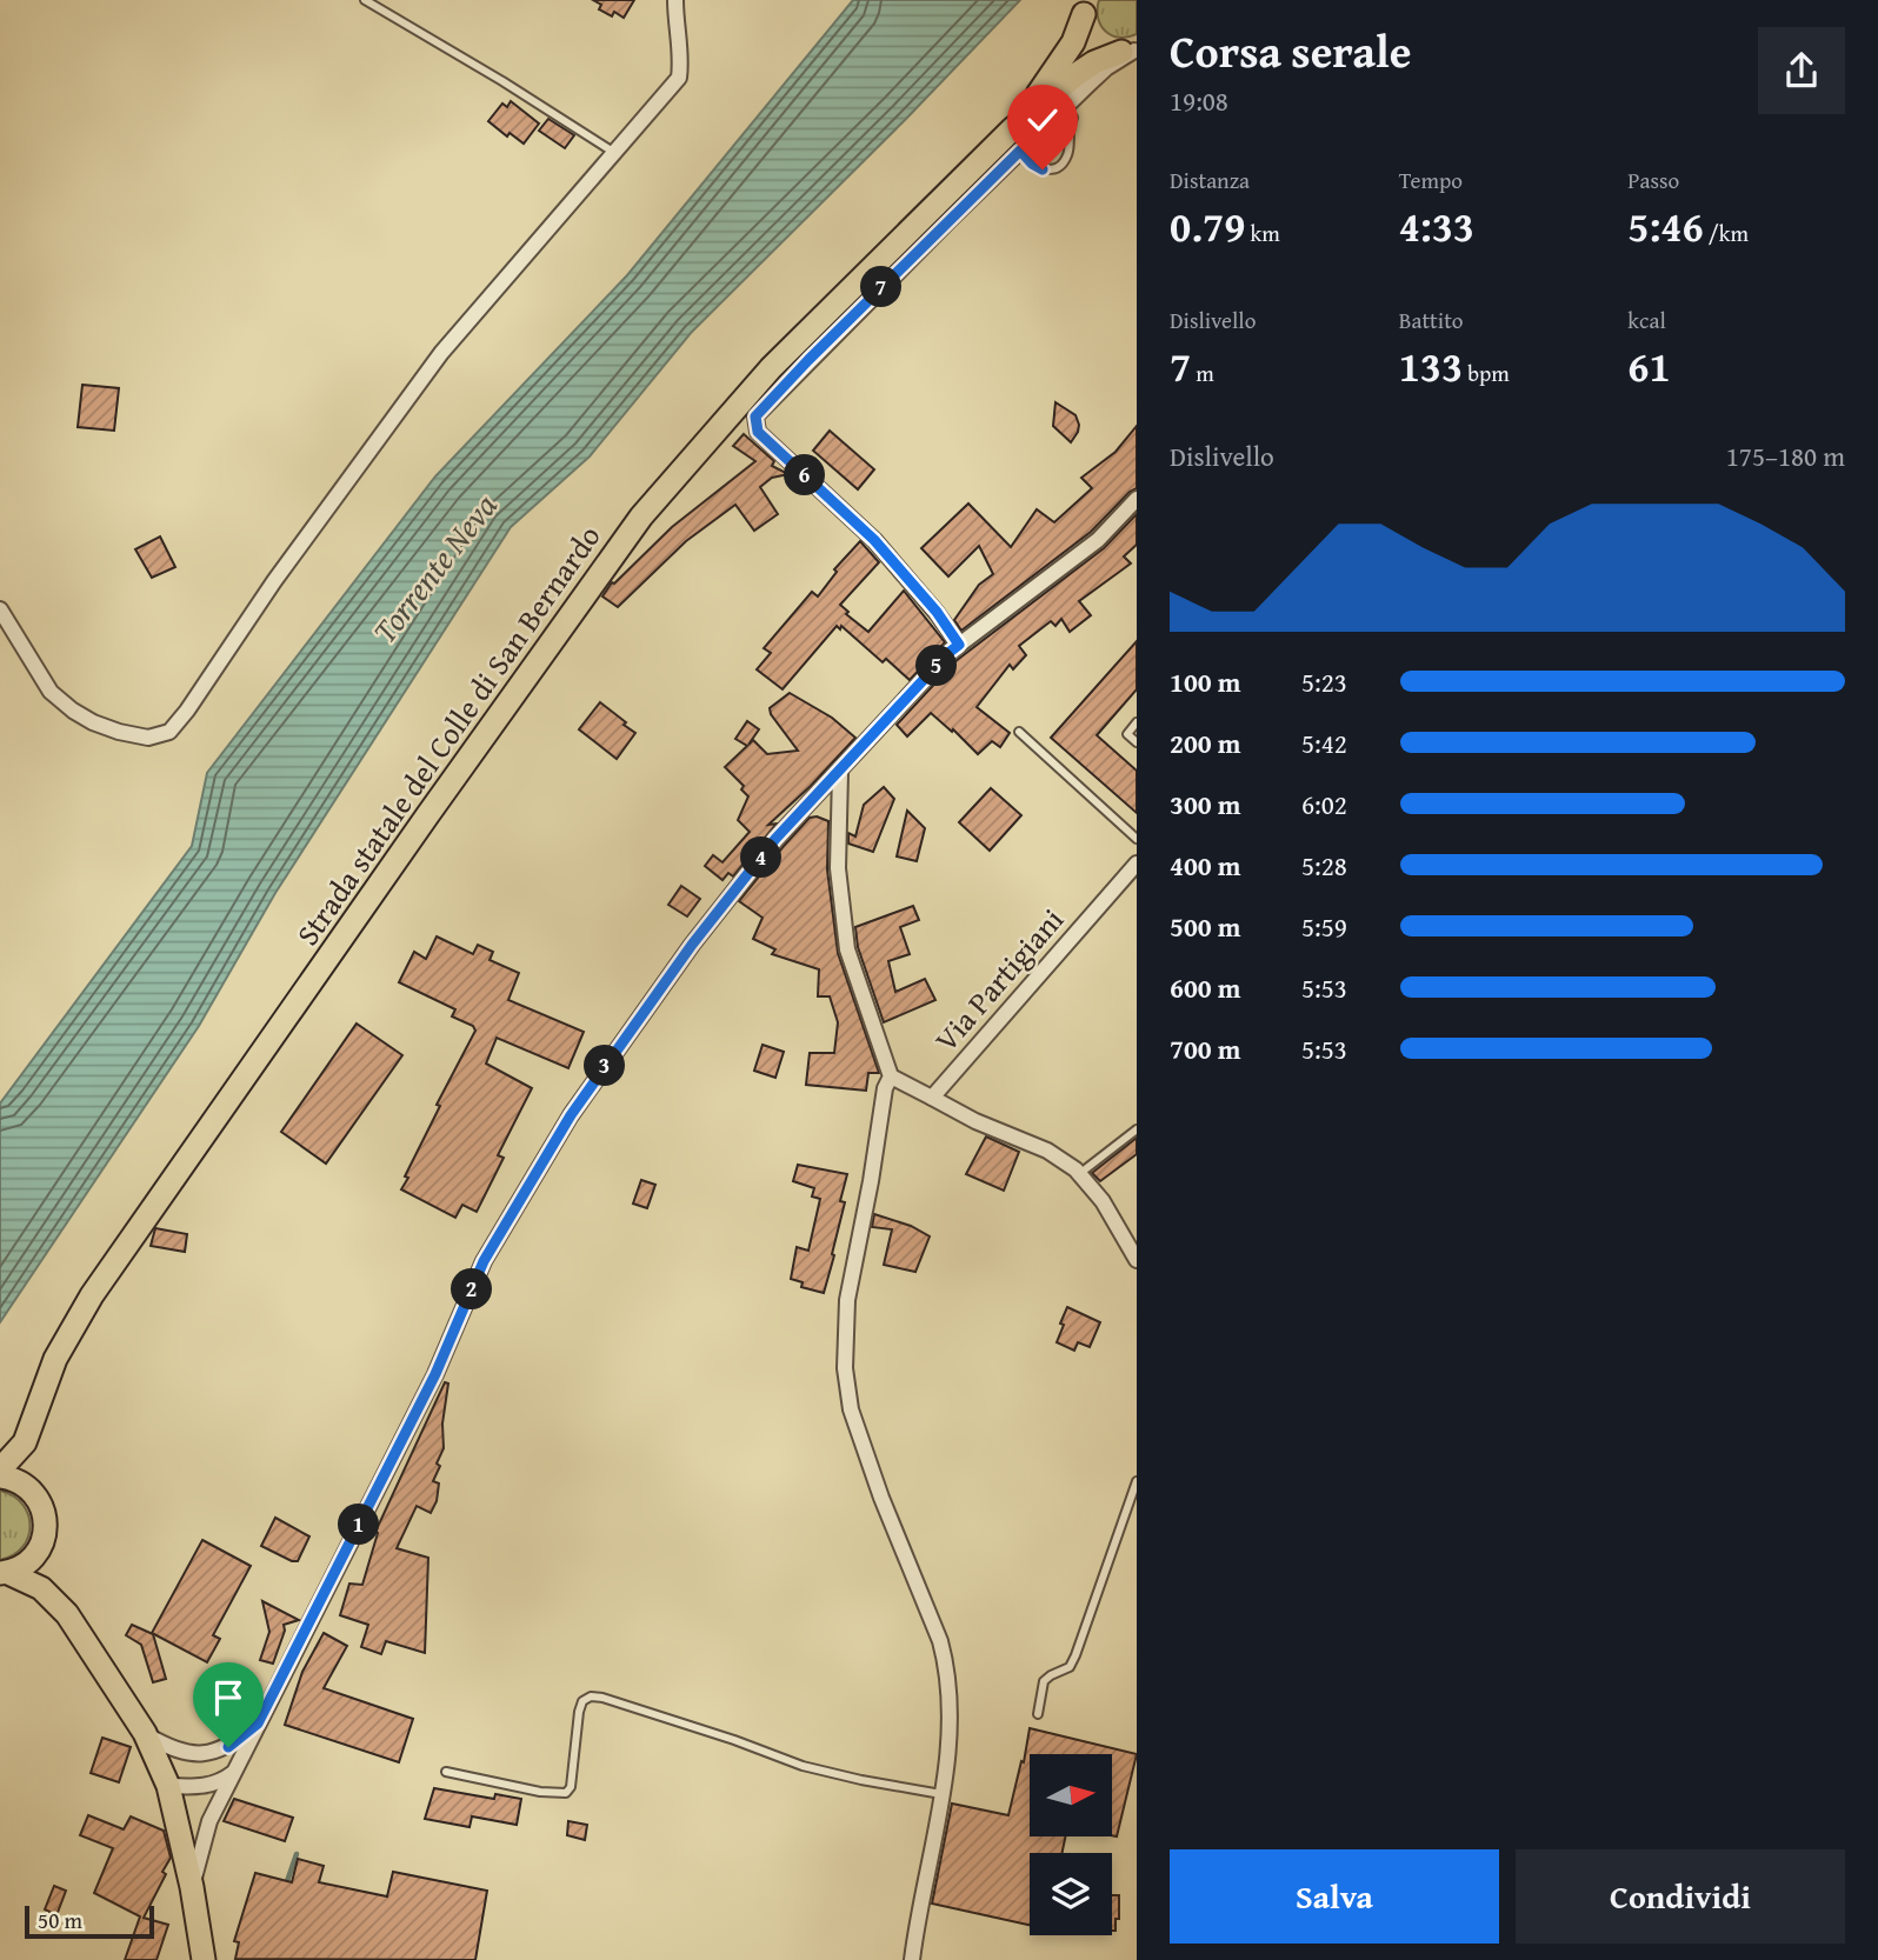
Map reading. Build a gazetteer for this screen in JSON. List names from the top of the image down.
{
  "streets": {
    "main road": ["Strada statale del Colle di San Bernardo"],
    "street": ["Via Partigiani"]
  },
  "water": ["Torrente Neva"],
  "scale_bar": "50 m",
  "north": "right",
  "page": {
    "heading": ["Corsa serale", "19:08"],
    "stats": [
      ["Distanza", "0.79 km"],
      ["Tempo", "4:33"],
      ["Passo", "5:46 /km"],
      ["Dislivello", "7 m"],
      ["Battito", "133 bpm"],
      ["kcal", "61"]
    ],
    "pins": [
      "7",
      "6",
      "5",
      "4",
      "3",
      "2",
      "1"
    ],
    "chart": ["Dislivello", "175–180 m"],
    "list": [
      {
        "name": "100 m",
        "note": "5:23"
      },
      {
        "name": "200 m",
        "note": "5:42"
      },
      {
        "name": "300 m",
        "note": "6:02"
      },
      {
        "name": "400 m",
        "note": "5:28"
      },
      {
        "name": "500 m",
        "note": "5:59"
      },
      {
        "name": "600 m",
        "note": "5:53"
      },
      {
        "name": "700 m",
        "note": "5:53"
      }
    ],
    "buttons": ["Salva", "Condividi"],
    "scale": "50 m"
  }
}
